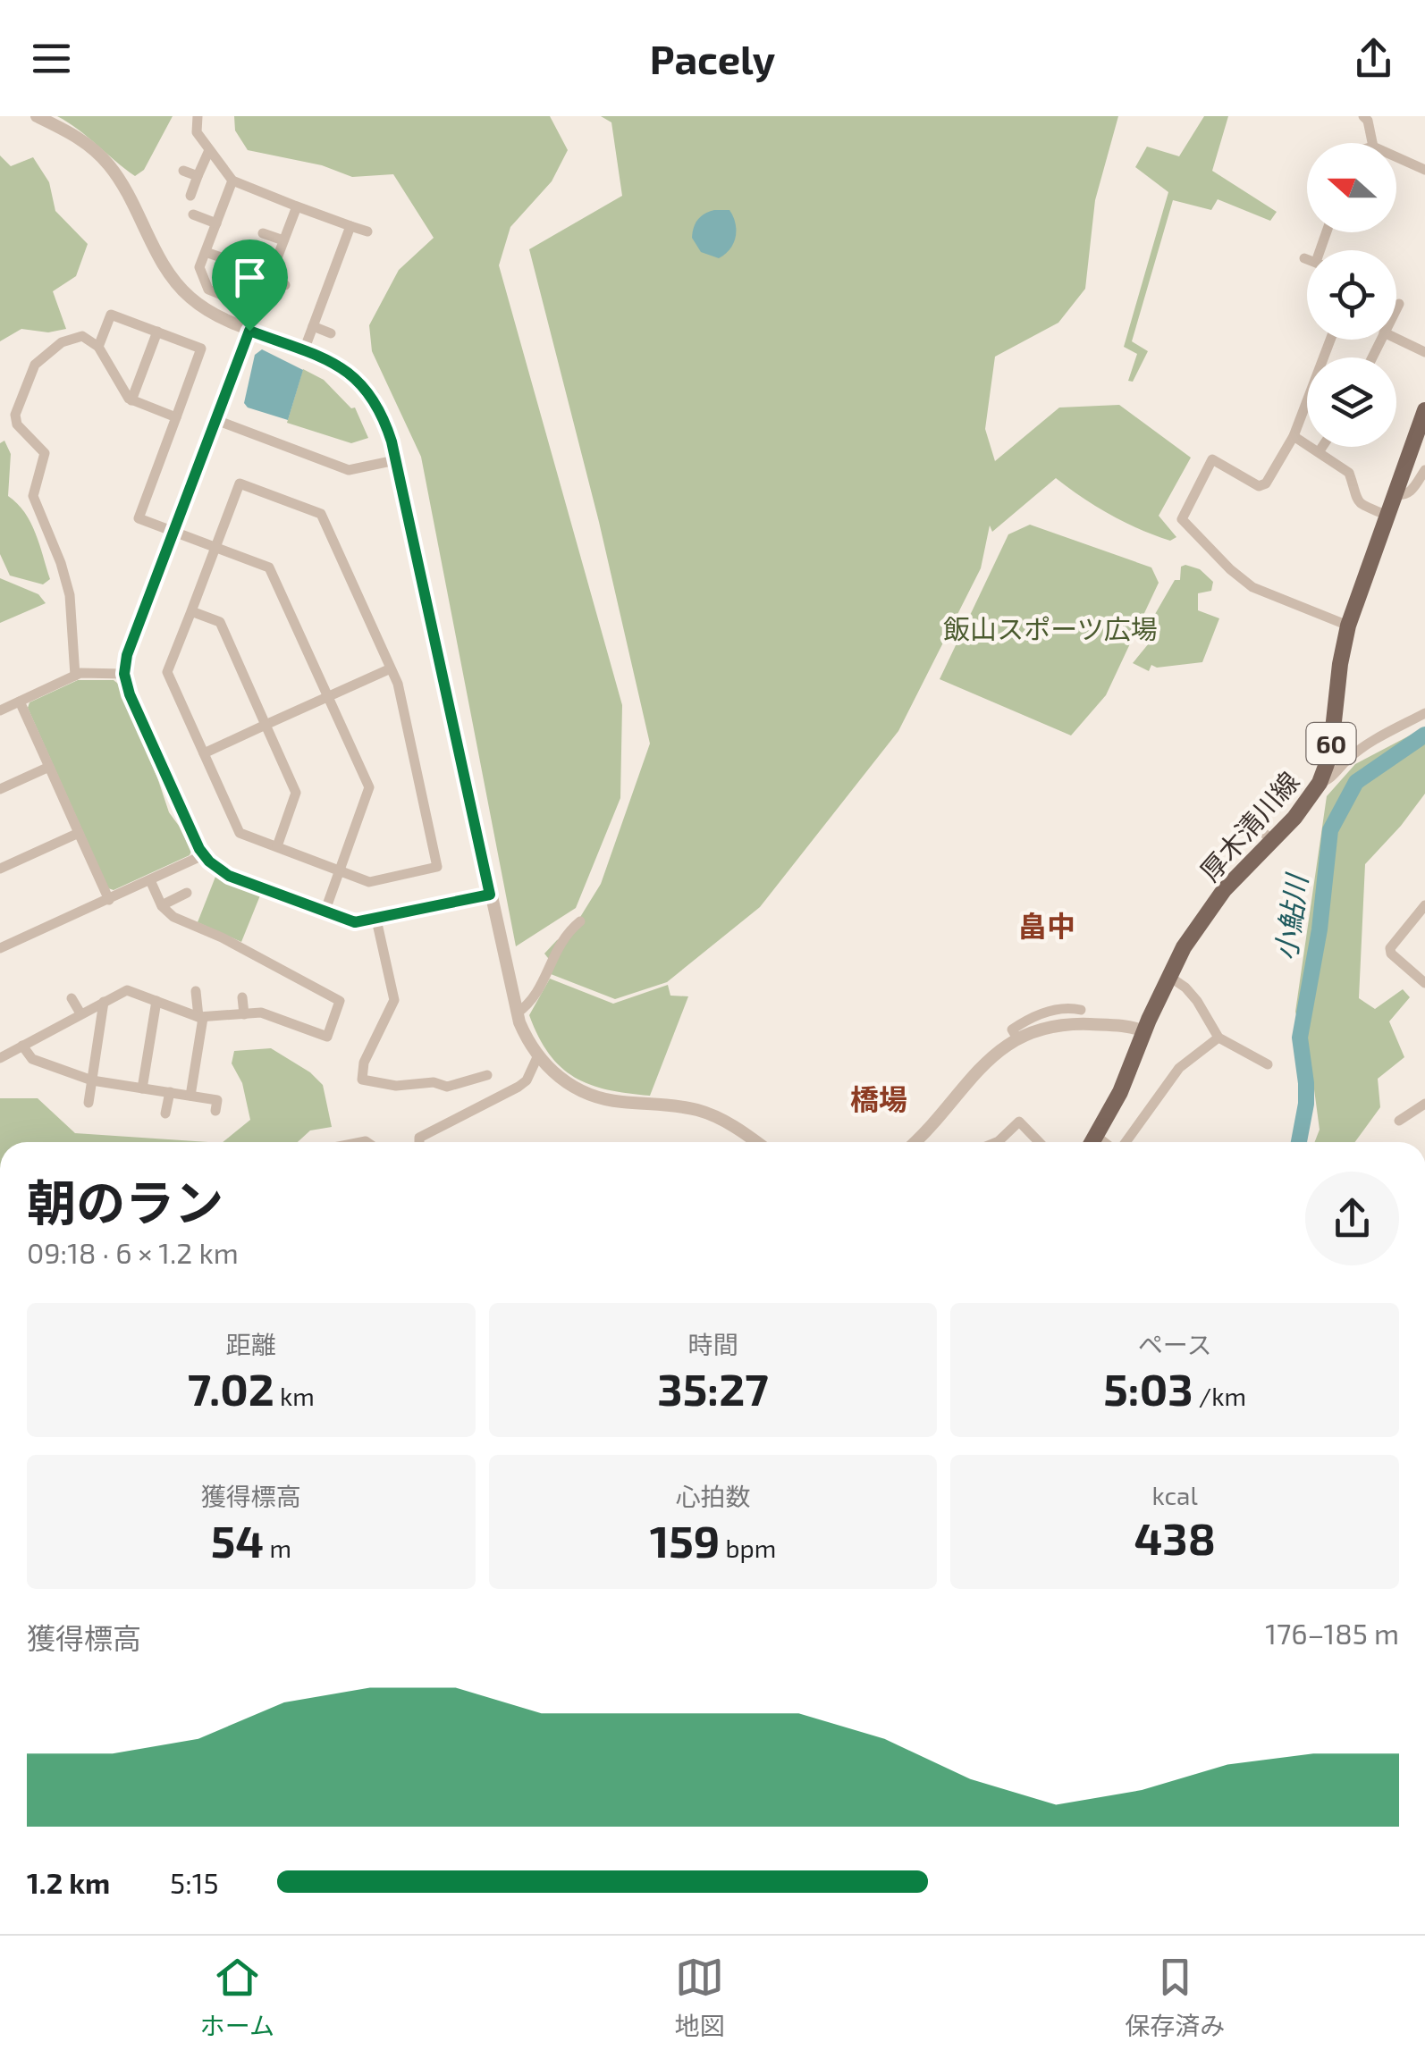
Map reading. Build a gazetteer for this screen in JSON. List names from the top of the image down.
{
  "streets": {
    "main road": ["60", "厚木清川線"]
  },
  "districts": ["畠中", "橋場"],
  "water": ["小鮎川"],
  "parks": ["飯山スポーツ広場"],
  "north": "left",
  "page": {
    "header": "Pacely",
    "heading": ["朝のラン", "09:18 · 6 × 1.2 km"],
    "stats": [
      ["距離", "7.02 km"],
      ["時間", "35:27"],
      ["ペース", "5:03 /km"],
      ["獲得標高", "54 m"],
      ["心拍数", "159 bpm"],
      ["kcal", "438"]
    ],
    "chart": ["獲得標高", "176–185 m"],
    "list": [
      {
        "name": "1.2 km",
        "note": "5:15"
      }
    ],
    "tabs": ["ホーム", "地図", "保存済み"]
  }
}
